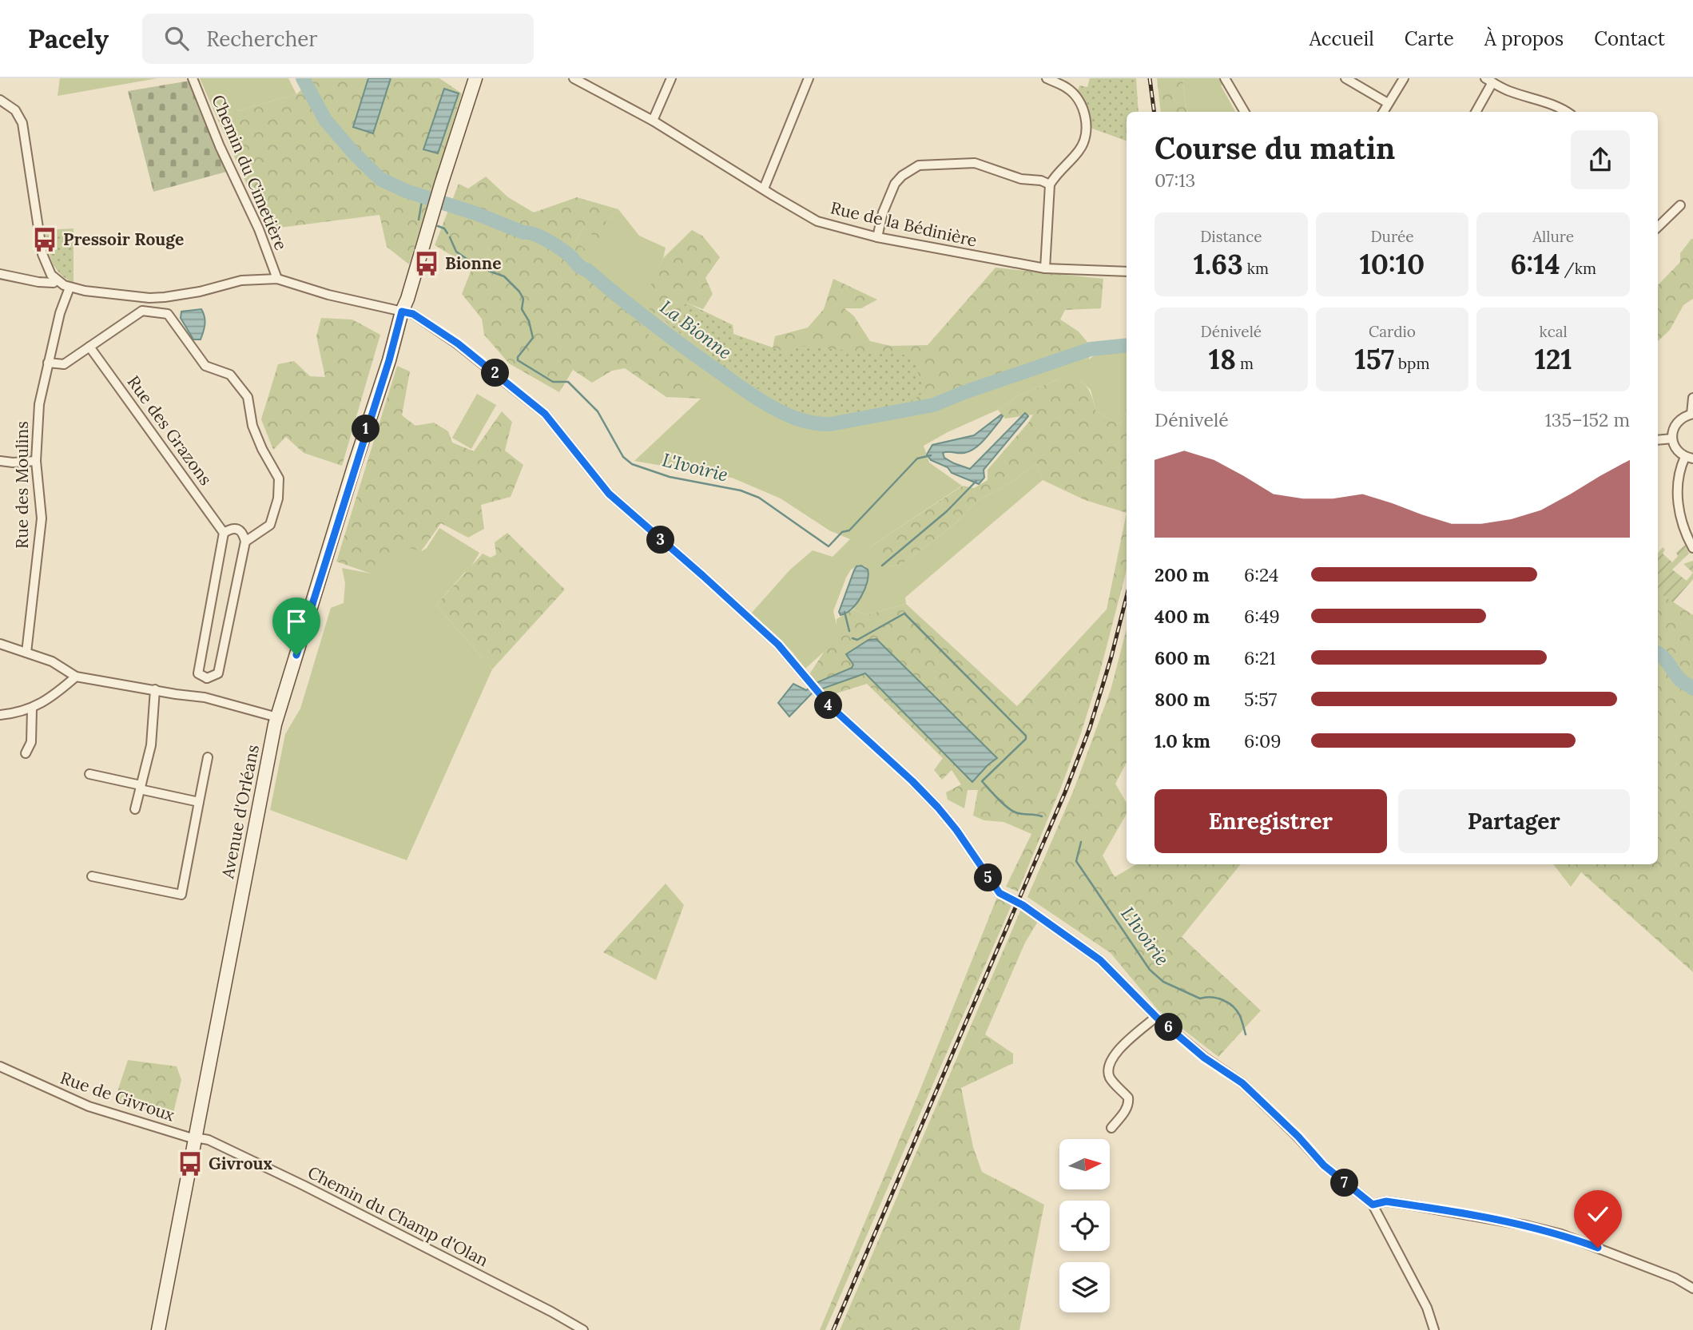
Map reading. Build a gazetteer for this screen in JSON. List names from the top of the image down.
{
  "streets": {
    "main road": ["Avenue d'Orléans"],
    "street": [
      "Chemin du Cimetière",
      "Rue de la Bédinière",
      "Rue des Grazons",
      "Rue des Moulins",
      "Rue de Givroux",
      "Chemin du Champ d'Olan"
    ]
  },
  "crossings": [
    ["Avenue d'Orléans", "Rue de Givroux"],
    ["Avenue d'Orléans", "Chemin du Champ d'Olan"],
    ["Rue de Givroux", "Chemin du Champ d'Olan"]
  ],
  "water": ["La Bionne", "L'Ivoirie"],
  "places": {
    "bus stop": ["Pressoir Rouge", "Bionne", "Givroux"]
  },
  "north": "right",
  "page": {
    "header": "Pacely",
    "search": "Rechercher",
    "nav": [
      "Accueil",
      "Carte",
      "À propos",
      "Contact"
    ],
    "heading": ["Course du matin", "07:13"],
    "stats": [
      ["Distance", "1.63 km"],
      ["Durée", "10:10"],
      ["Allure", "6:14 /km"],
      ["Dénivelé", "18 m"],
      ["Cardio", "157 bpm"],
      ["kcal", "121"]
    ],
    "pins": [
      "2",
      "1",
      "3",
      "4",
      "5",
      "6",
      "7"
    ],
    "chart": ["Dénivelé", "135–152 m"],
    "list": [
      {
        "name": "200 m",
        "note": "6:24"
      },
      {
        "name": "400 m",
        "note": "6:49"
      },
      {
        "name": "600 m",
        "note": "6:21"
      },
      {
        "name": "800 m",
        "note": "5:57"
      },
      {
        "name": "1.0 km",
        "note": "6:09"
      }
    ],
    "buttons": ["Enregistrer", "Partager"]
  }
}
